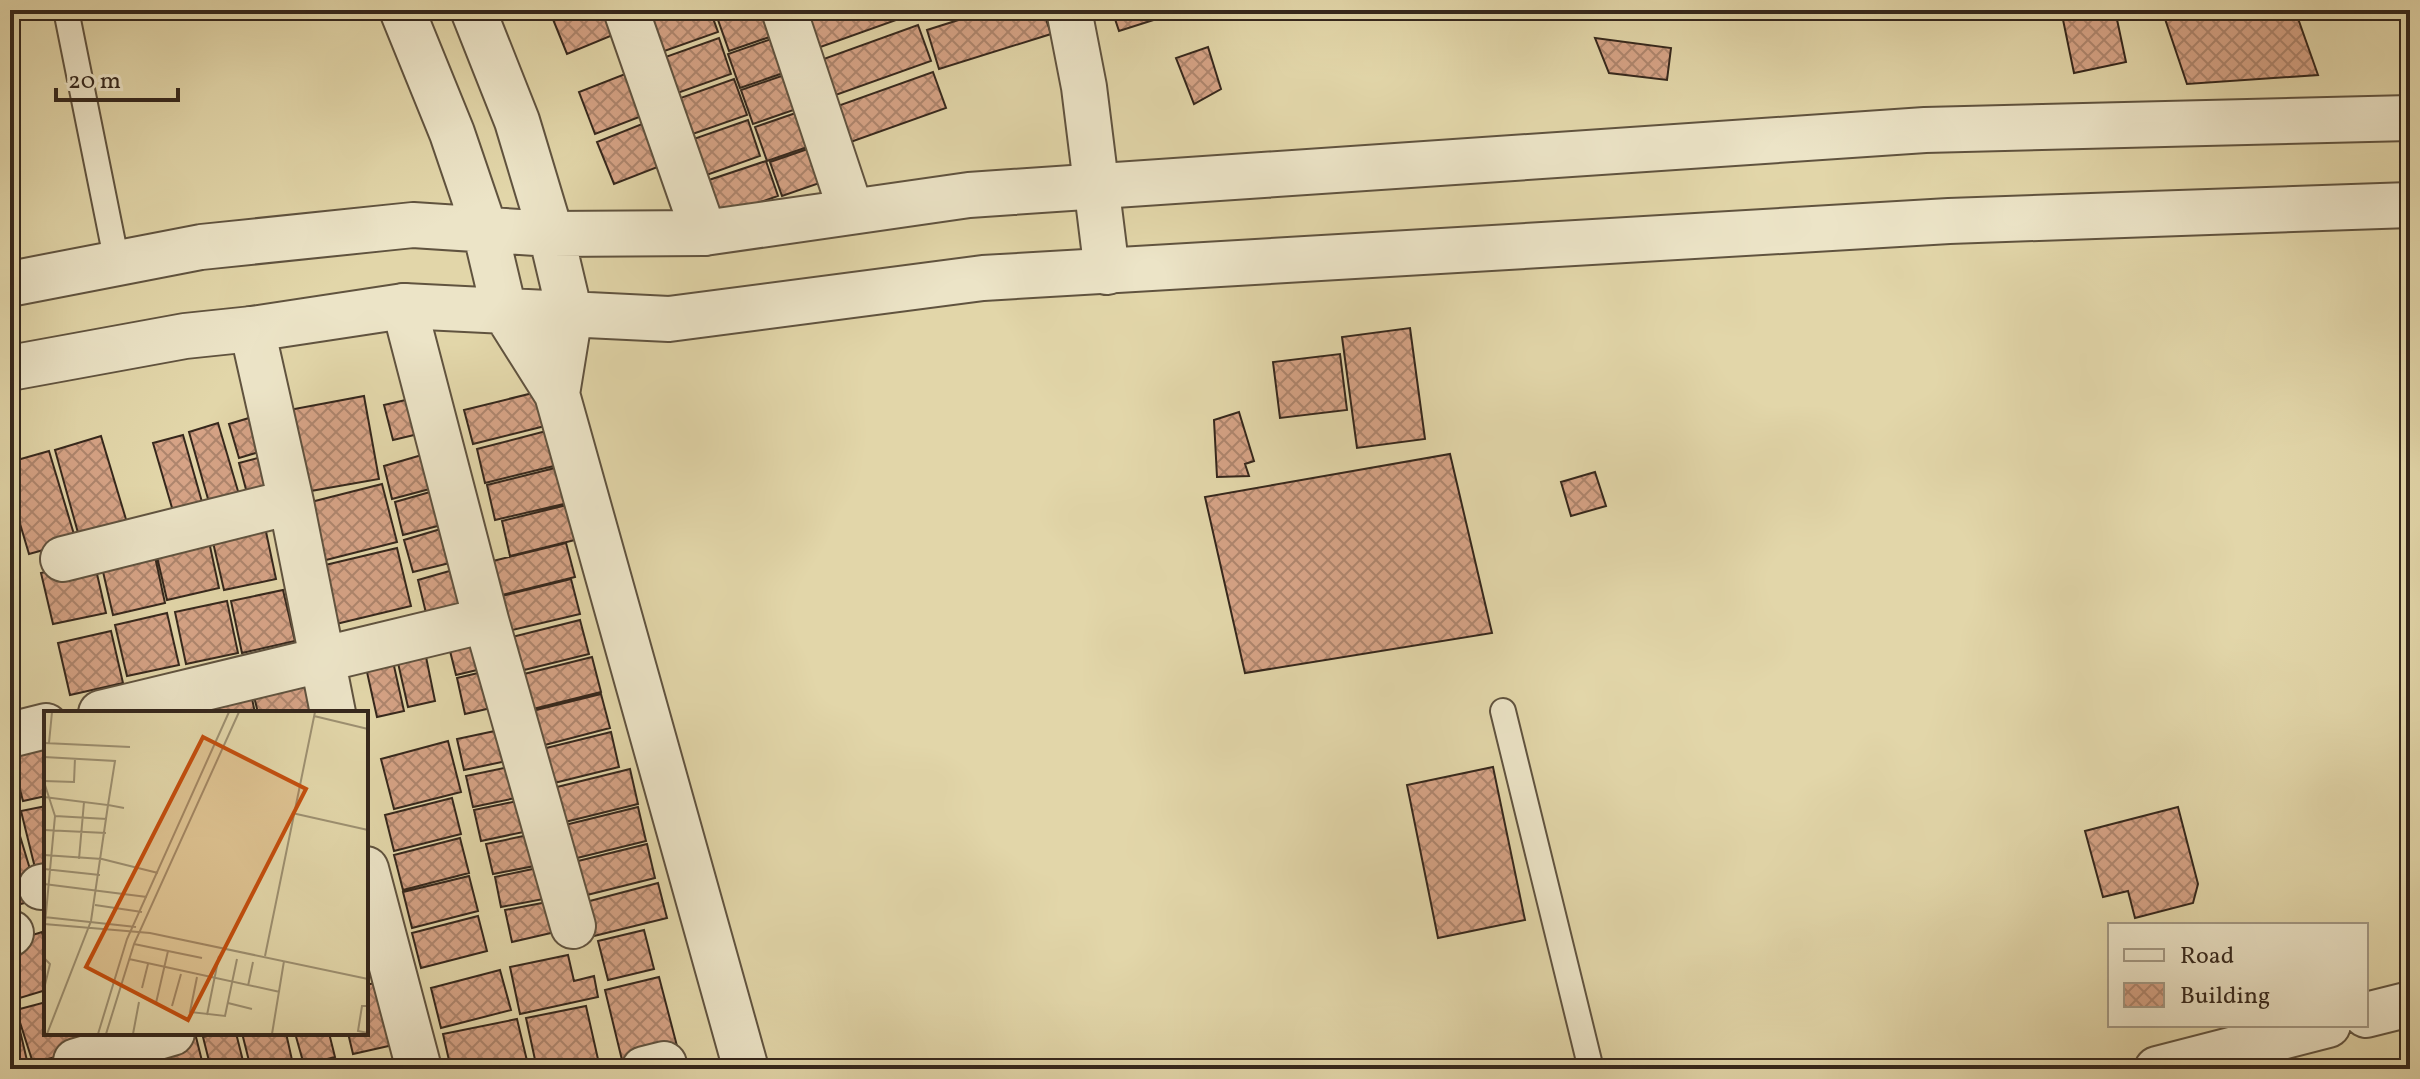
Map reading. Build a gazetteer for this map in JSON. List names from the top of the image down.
{
  "legend": ["Road", "Building"],
  "scale_bar": "20 m"
}
